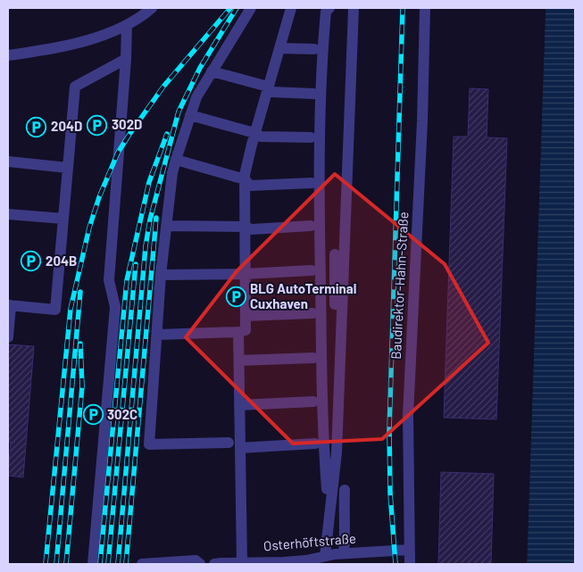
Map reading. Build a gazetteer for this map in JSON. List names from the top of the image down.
{
  "streets": {
    "street": ["Baudirektor-Hahn-Straße", "Osterhöftstraße"]
  },
  "crossings": [
    ["Baudirektor-Hahn-Straße", "Osterhöftstraße"]
  ],
  "places": {
    "parking": [
      "302D",
      "204D",
      "204B",
      "BLG AutoTerminal Cuxhaven",
      "302C"
    ]
  }
}
